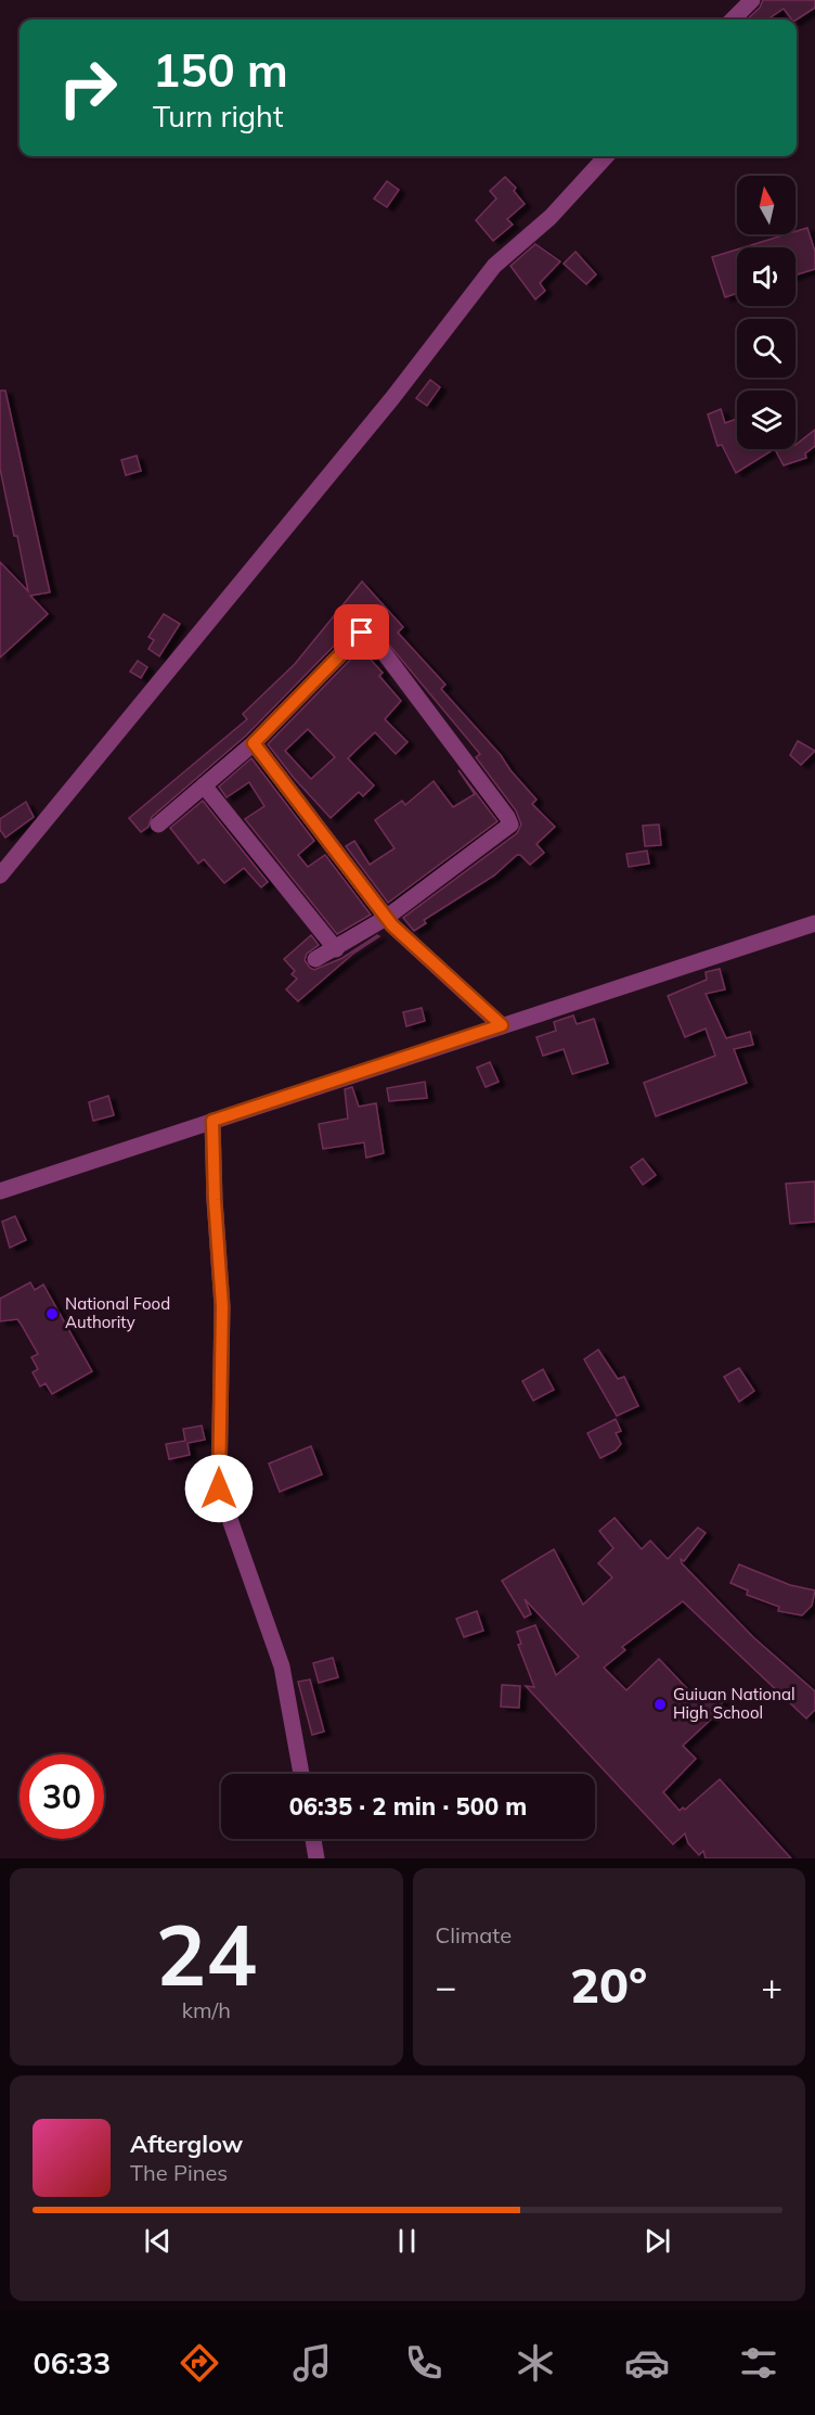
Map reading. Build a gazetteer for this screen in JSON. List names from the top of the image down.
{
  "places": ["National Food Authority", "Guiuan National High School"],
  "north": "top",
  "page": {
    "turn": ["150 m", "Turn right"],
    "limit": "30",
    "trip": "06:35 · 2 min · 500 m",
    "tile": [
      ["24", "km/h"],
      "Climate"
    ],
    "heat": ["−", "20°", "+"],
    "song": ["Afterglow", "The Pines"],
    "tabs": "06:33"
  }
}
